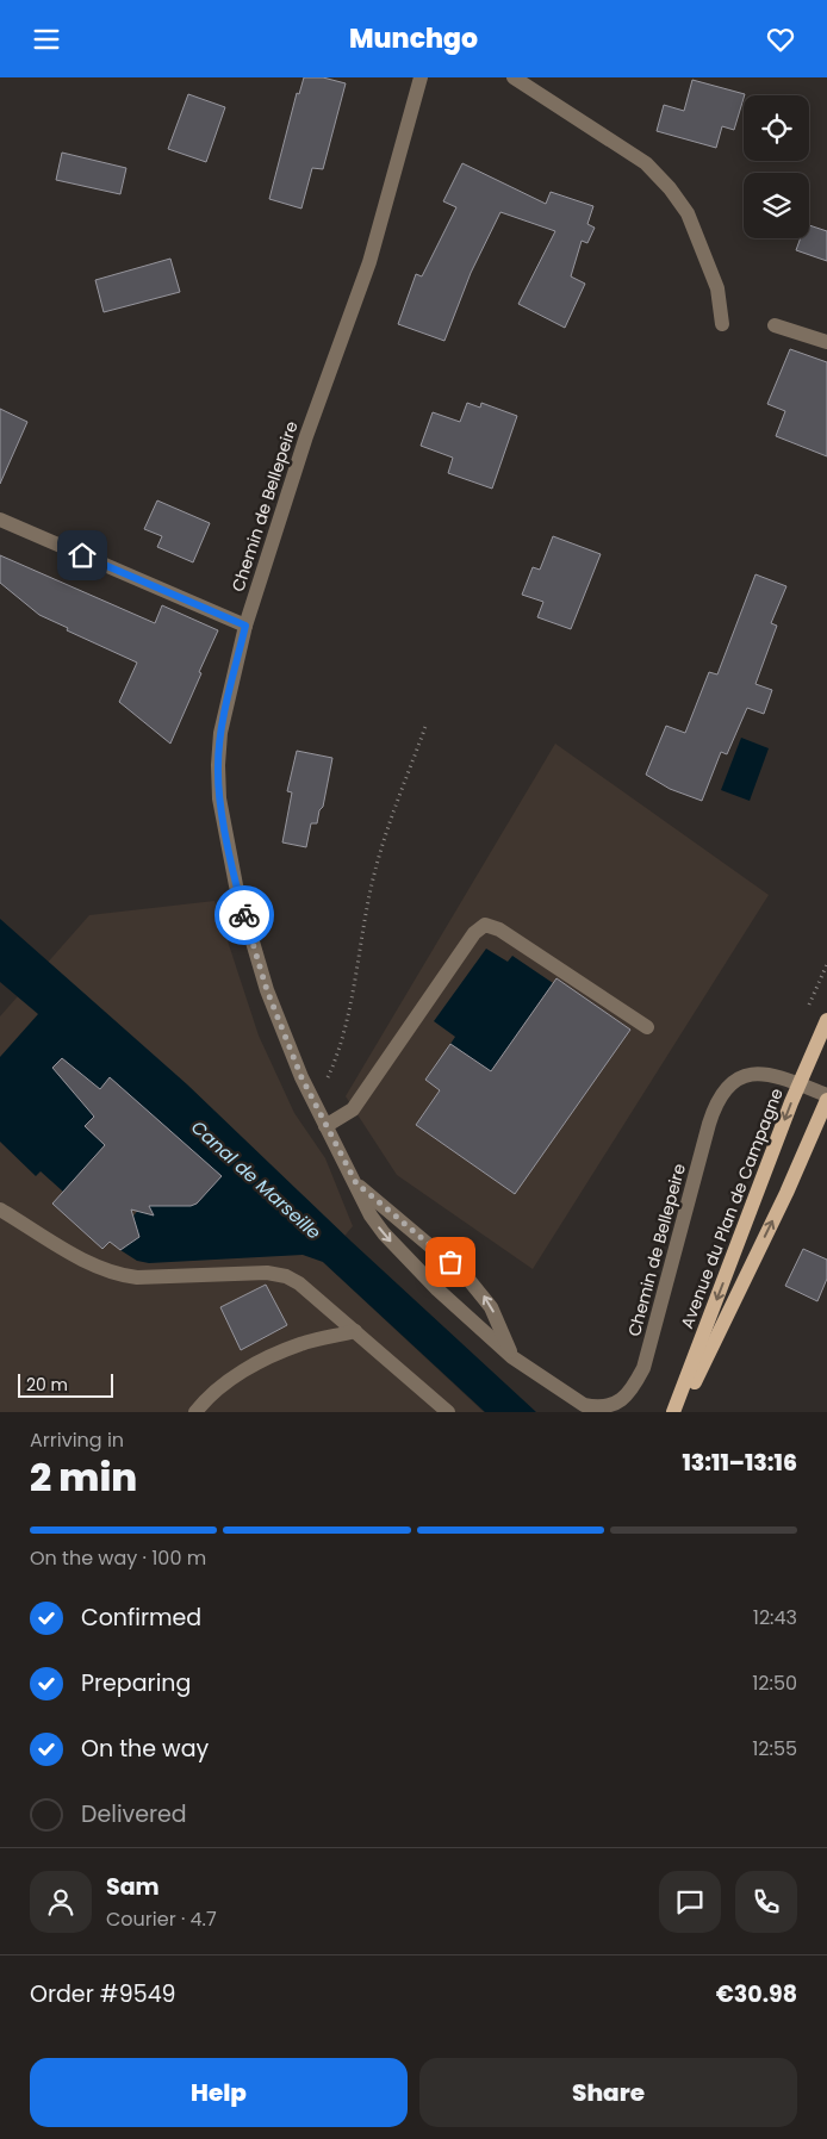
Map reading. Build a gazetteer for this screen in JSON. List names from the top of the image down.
{
  "streets": {
    "main road": ["Avenue du Plan de Campagne"],
    "street": ["Chemin de Bellepeire"]
  },
  "crossings": [
    ["Chemin de Bellepeire", "Avenue du Plan de Campagne"]
  ],
  "water": ["Canal de Marseille"],
  "scale_bar": "20 m",
  "page": {
    "header": "Munchgo",
    "scale": "20 m",
    "heading": ["2 min", "Arriving in", "13:11–13:16"],
    "panel": [
      "Sam",
      "Courier · 4.7",
      "Order #9549",
      "€30.98"
    ],
    "bar": "On the way · 100 m",
    "list": [
      ["Confirmed", "12:43"],
      ["Preparing", "12:50"],
      ["On the way", "12:55"],
      "Delivered"
    ],
    "buttons": ["Help", "Share"]
  }
}
